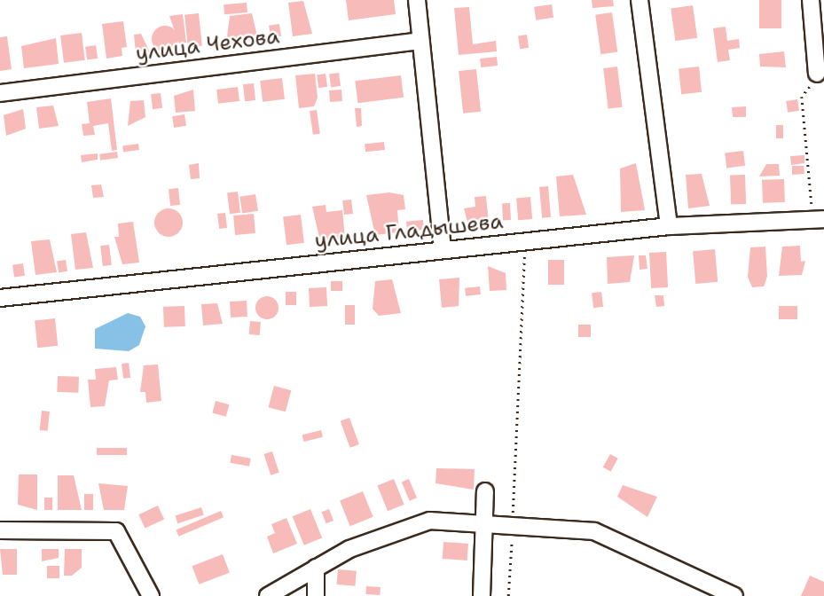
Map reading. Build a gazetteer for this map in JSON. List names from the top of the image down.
{
  "streets": {
    "street": ["улица Чехова", "улица Гладышева"]
  }
}
